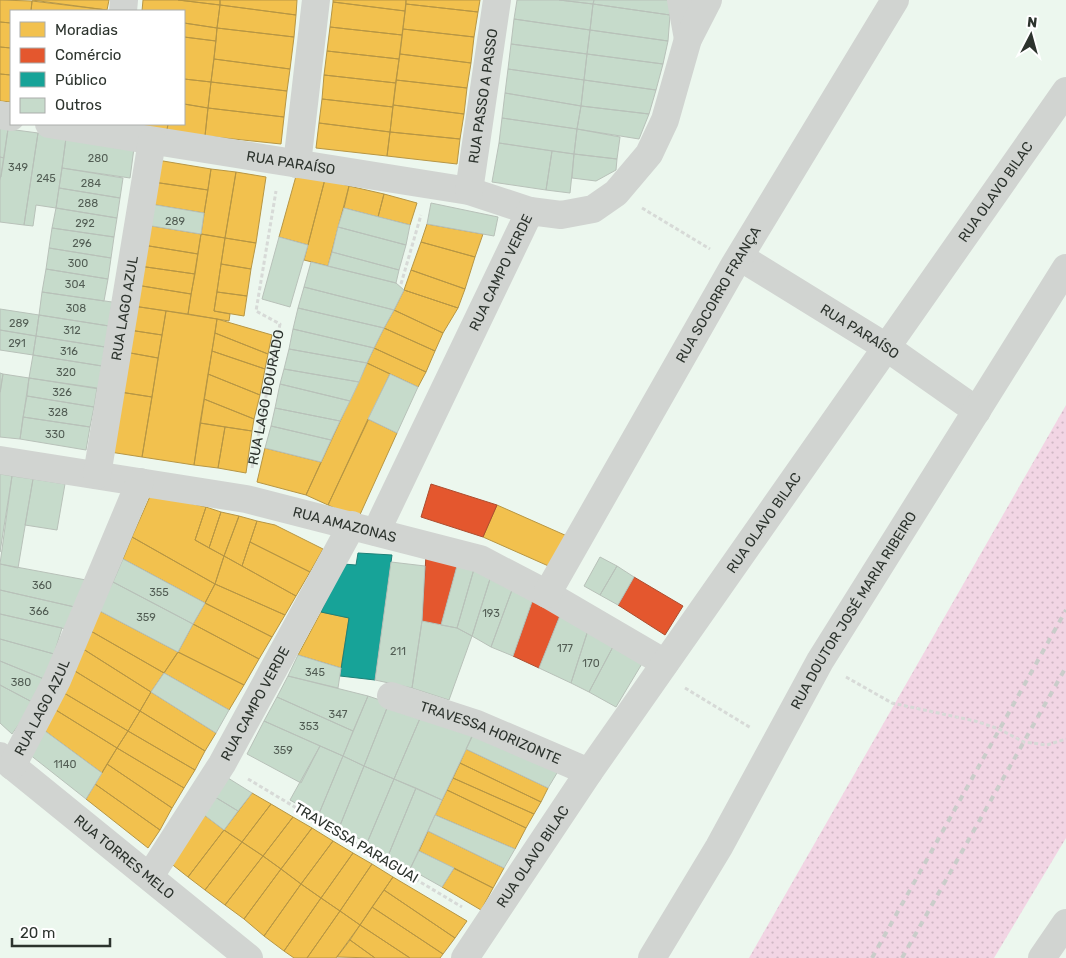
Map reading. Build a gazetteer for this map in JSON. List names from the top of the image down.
{
  "streets": {
    "street": [
      "RUA PASSO A PASSO",
      "RUA PARAÍSO",
      "RUA OLAVO BILAC",
      "RUA CAMPO VERDE",
      "RUA SOCORRO FRANÇA",
      "RUA LAGO AZUL",
      "RUA AMAZONAS",
      "RUA DOUTOR JOSÉ MARIA RIBEIRO",
      "TRAVESSA HORIZONTE",
      "RUA TORRES MELO"
    ],
    "path": ["RUA LAGO DOURADO", "TRAVESSA PARAGUAI"]
  },
  "crossings": [
    ["RUA PASSO A PASSO", "RUA PARAÍSO"],
    ["RUA PARAÍSO", "RUA OLAVO BILAC"],
    ["RUA PARAÍSO", "RUA CAMPO VERDE"],
    ["RUA PARAÍSO", "RUA SOCORRO FRANÇA"],
    ["RUA PARAÍSO", "RUA LAGO AZUL"],
    ["RUA PARAÍSO", "RUA LAGO DOURADO"],
    ["RUA PARAÍSO", "RUA DOUTOR JOSÉ MARIA RIBEIRO"],
    ["RUA OLAVO BILAC", "RUA AMAZONAS"],
    ["RUA OLAVO BILAC", "TRAVESSA HORIZONTE"],
    ["RUA OLAVO BILAC", "TRAVESSA PARAGUAI"],
    ["RUA CAMPO VERDE", "RUA AMAZONAS"],
    ["RUA CAMPO VERDE", "TRAVESSA PARAGUAI"],
    ["RUA CAMPO VERDE", "RUA TORRES MELO"],
    ["RUA SOCORRO FRANÇA", "RUA AMAZONAS"],
    ["RUA LAGO AZUL", "RUA AMAZONAS"],
    ["RUA LAGO AZUL", "RUA TORRES MELO"],
    ["RUA LAGO DOURADO", "RUA AMAZONAS"]
  ],
  "house_numbers": [
    "280",
    "349",
    "245",
    "284",
    "288",
    "289",
    "292",
    "296",
    "300",
    "304",
    "308",
    "289",
    "312",
    "291",
    "316",
    "320",
    "326",
    "328",
    "330",
    "360",
    "355",
    "366",
    "193",
    "359",
    "177",
    "211",
    "170",
    "345",
    "380",
    "347",
    "353",
    "359",
    "1140"
  ],
  "legend": [
    "Moradias",
    "Comércio",
    "Público",
    "Outros"
  ],
  "scale_bar": "20 m",
  "north": "top"
}
